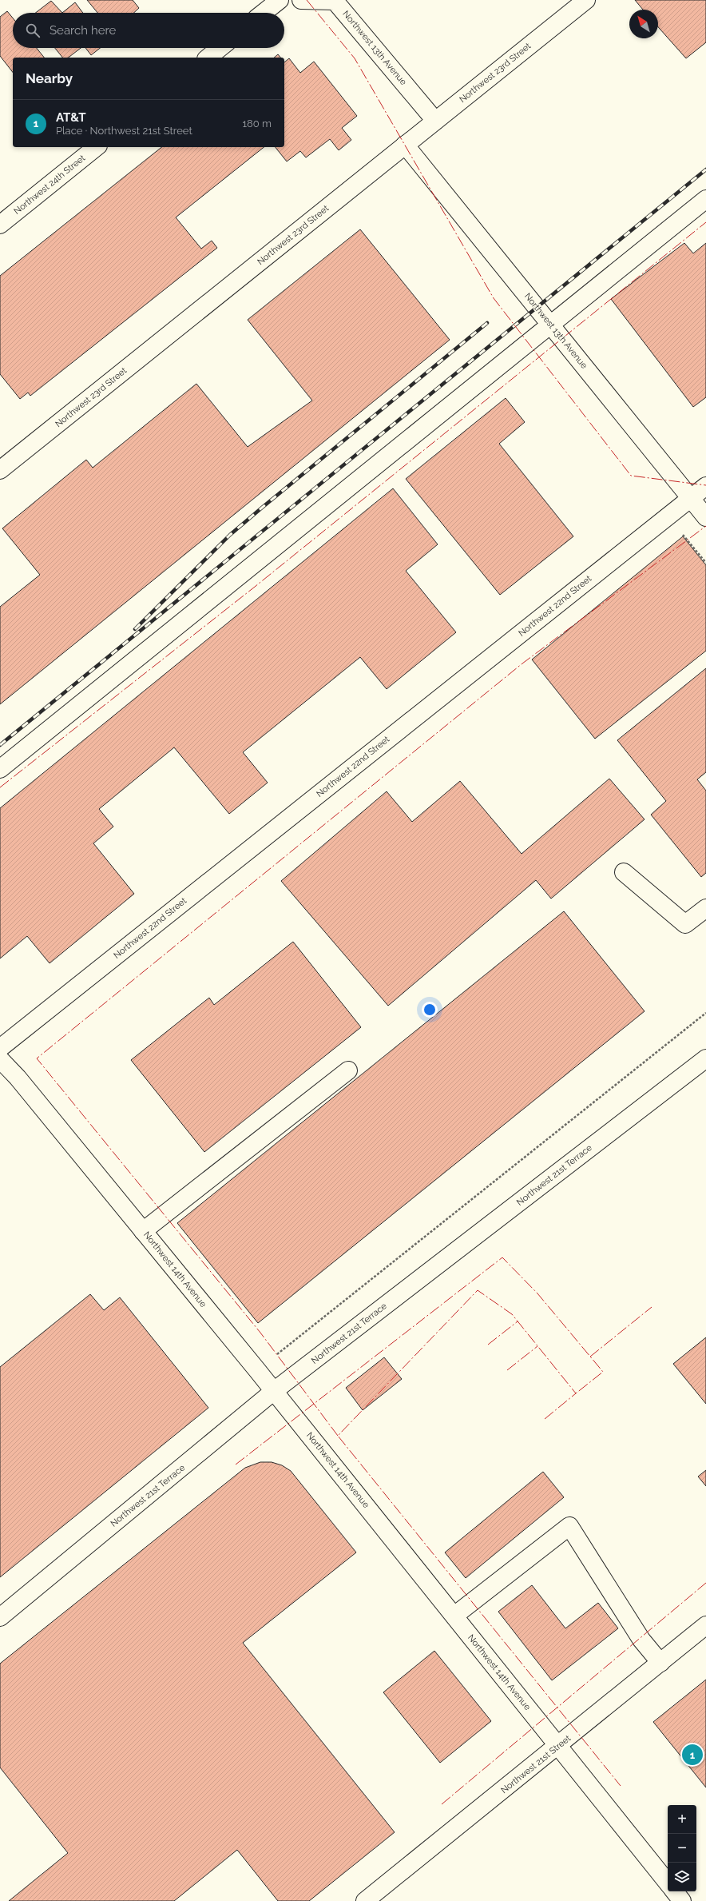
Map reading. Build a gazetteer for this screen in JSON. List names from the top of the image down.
{
  "streets": {
    "street": [
      "Northwest 13th Avenue",
      "Northwest 23rd Street",
      "Northwest 24th Street",
      "Northwest 22nd Street",
      "Northwest 21st Terrace",
      "Northwest 14th Avenue",
      "Northwest 21st Street"
    ]
  },
  "crossings": [
    ["Northwest 13th Avenue", "Northwest 23rd Street"],
    ["Northwest 13th Avenue", "Northwest 22nd Street"],
    ["Northwest 21st Terrace", "Northwest 14th Avenue"],
    ["Northwest 14th Avenue", "Northwest 21st Street"]
  ],
  "north": "top left",
  "page": {
    "search": "Search here",
    "heading": "Nearby",
    "list": [
      {
        "mark": "1",
        "name": "AT&T",
        "note": "Place · Northwest 21st Street",
        "value": "180 m"
      }
    ],
    "pins": "1",
    "map_buttons": ["+", "−"]
  }
}
